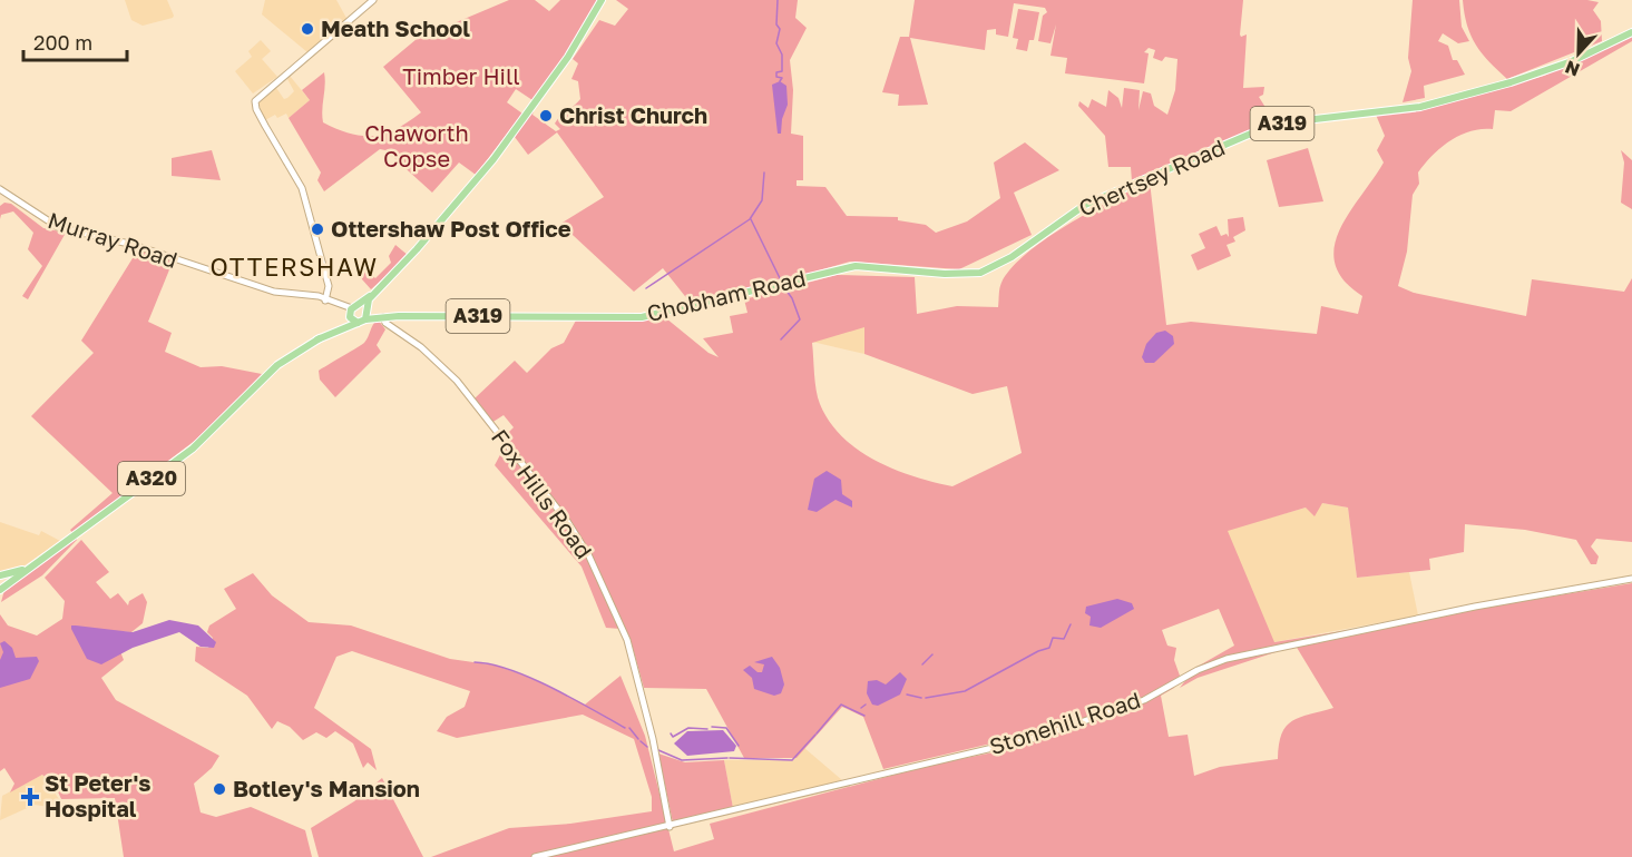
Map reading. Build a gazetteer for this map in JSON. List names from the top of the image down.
{
  "streets": {
    "main road": [
      "A319",
      "Chertsey Road",
      "Chobham Road",
      "A320"
    ],
    "street": ["Murray Road", "Fox Hills Road", "Stonehill Road"]
  },
  "crossings": [
    ["Chertsey Road", "Chobham Road"],
    ["Murray Road", "A320"],
    ["Chobham Road", "A320"],
    ["Chobham Road", "Fox Hills Road"],
    ["Fox Hills Road", "Stonehill Road"]
  ],
  "districts": ["OTTERSHAW"],
  "parks": ["Timber Hill", "Chaworth Copse"],
  "places": {
    "other": [
      "Meath School",
      "Christ Church",
      "Ottershaw Post Office",
      "Botley's Mansion"
    ],
    "health": ["St Peter's Hospital"]
  },
  "scale_bar": "200 m",
  "north": "bottom"
}
